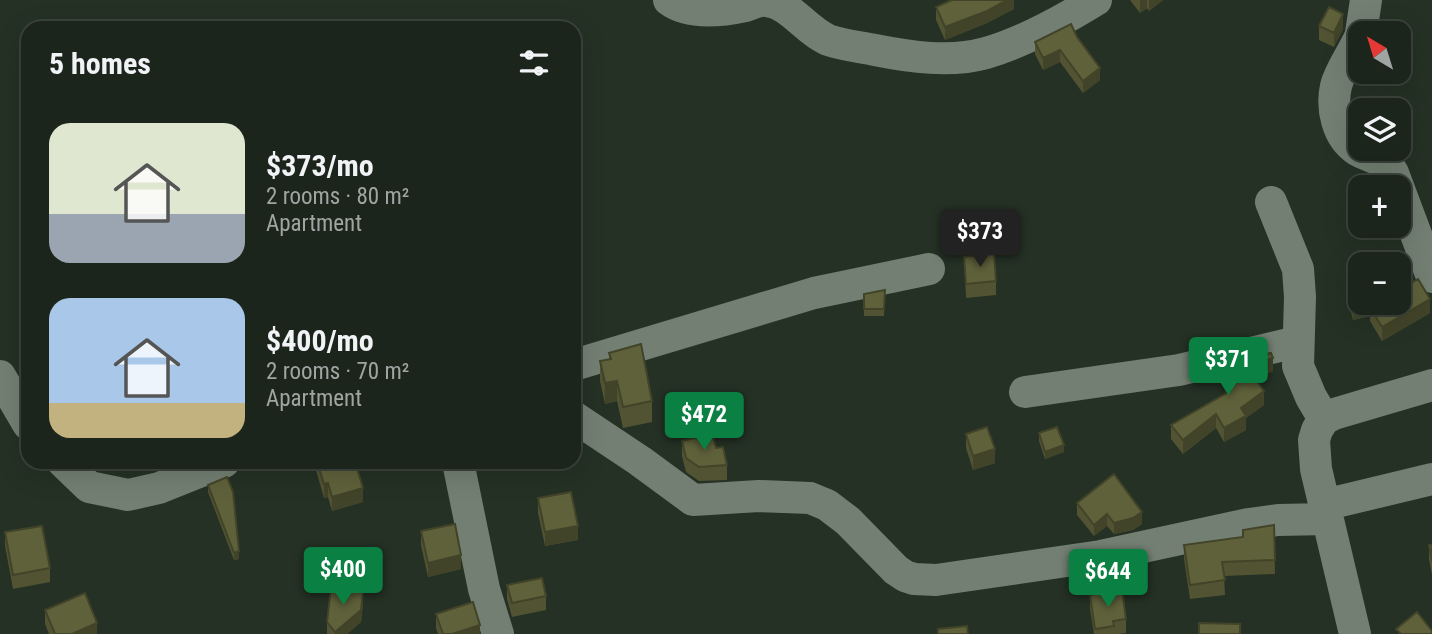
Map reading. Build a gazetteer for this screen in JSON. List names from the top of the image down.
{
  "north": "top left",
  "page": {
    "map_buttons": ["+", "−"],
    "heading": "5 homes",
    "list": [
      {
        "name": "$373/mo",
        "note": "2 rooms · 80 m² · Apartment"
      },
      {
        "name": "$400/mo",
        "note": "2 rooms · 70 m² · Apartment"
      }
    ],
    "price": [
      "$373",
      "$371",
      "$472",
      "$400",
      "$644"
    ]
  }
}
